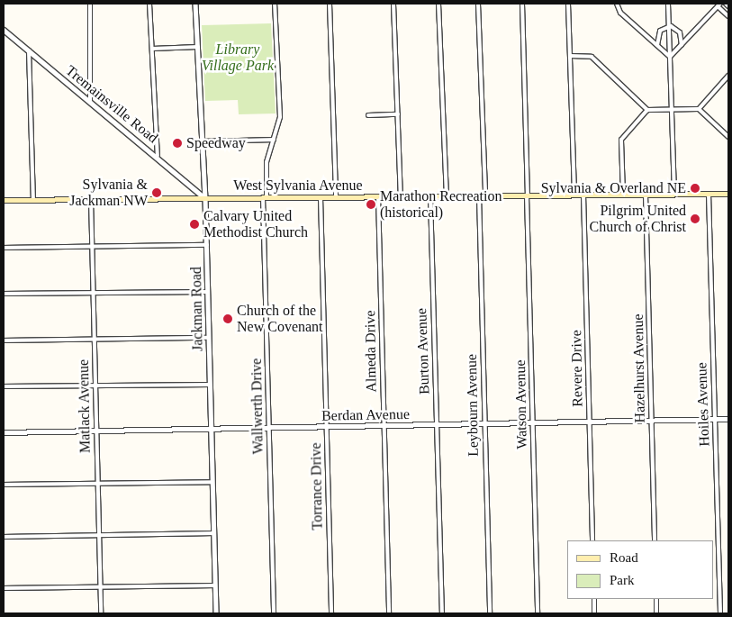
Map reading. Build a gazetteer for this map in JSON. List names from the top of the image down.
{
  "streets": {
    "main road": ["West Sylvania Avenue"],
    "street": [
      "Tremainsville Road",
      "Jackman Road",
      "Almeda Drive",
      "Burton Avenue",
      "Revere Drive",
      "Hazelhurst Avenue",
      "Watson Avenue",
      "Hoiles Avenue",
      "Leybourn Avenue",
      "Matlack Avenue",
      "Wallwerth Drive",
      "Berdan Avenue",
      "Torrance Drive"
    ]
  },
  "crossings": [
    ["Tremainsville Road", "West Sylvania Avenue"],
    ["Tremainsville Road", "Jackman Road"],
    ["West Sylvania Avenue", "Jackman Road"],
    ["West Sylvania Avenue", "Almeda Drive"],
    ["West Sylvania Avenue", "Burton Avenue"],
    ["West Sylvania Avenue", "Revere Drive"],
    ["West Sylvania Avenue", "Hazelhurst Avenue"],
    ["West Sylvania Avenue", "Watson Avenue"],
    ["West Sylvania Avenue", "Hoiles Avenue"],
    ["West Sylvania Avenue", "Leybourn Avenue"],
    ["West Sylvania Avenue", "Matlack Avenue"],
    ["West Sylvania Avenue", "Wallwerth Drive"],
    ["West Sylvania Avenue", "Torrance Drive"],
    ["Jackman Road", "Berdan Avenue"],
    ["Almeda Drive", "Berdan Avenue"],
    ["Burton Avenue", "Berdan Avenue"],
    ["Revere Drive", "Berdan Avenue"],
    ["Hazelhurst Avenue", "Berdan Avenue"],
    ["Watson Avenue", "Berdan Avenue"],
    ["Hoiles Avenue", "Berdan Avenue"],
    ["Leybourn Avenue", "Berdan Avenue"],
    ["Matlack Avenue", "Berdan Avenue"],
    ["Wallwerth Drive", "Berdan Avenue"],
    ["Berdan Avenue", "Torrance Drive"]
  ],
  "parks": ["Library Village Park"],
  "places": [
    "Speedway",
    "Sylvania & Overland NE",
    "Sylvania & Jackman NW",
    "Marathon Recreation (historical)",
    "Pilgrim United Church of Christ",
    "Calvary United Methodist Church",
    "Church of the New Covenant"
  ],
  "legend": ["Road", "Park"]
}
